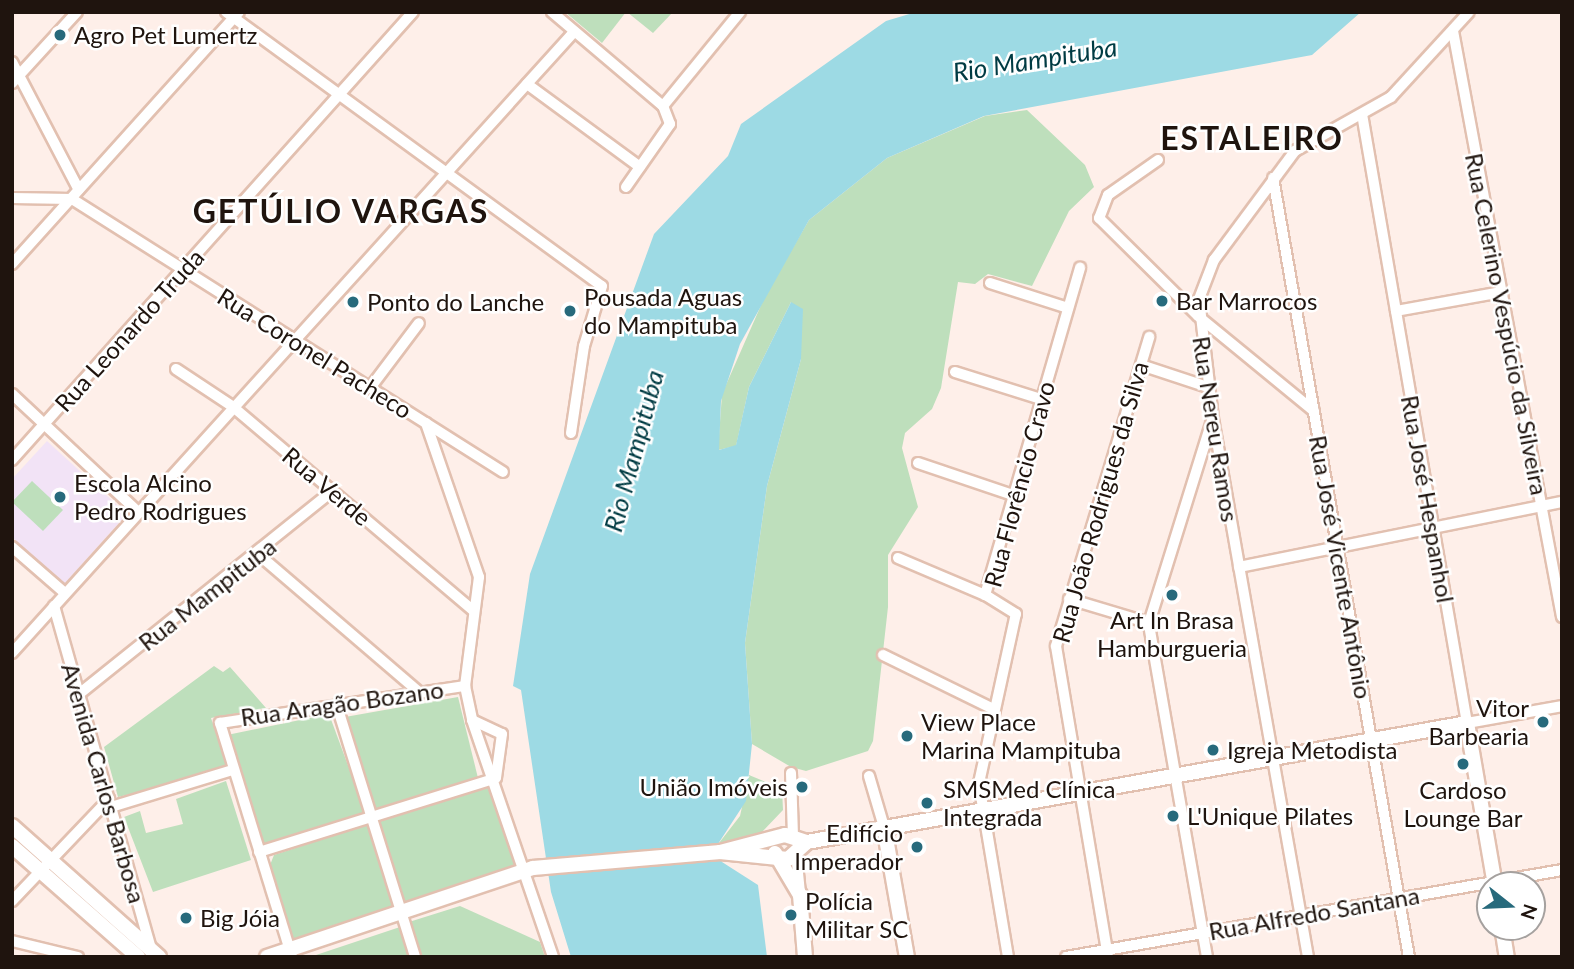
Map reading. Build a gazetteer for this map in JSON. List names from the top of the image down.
{
  "streets": {
    "main road": ["Rua José Hespanhol"],
    "street": [
      "Rua Celerino Vespúcio da Silveira",
      "Rua Leonardo Truda",
      "Rua Coronel Pacheco",
      "Rua Nereu Ramos",
      "Rua Florêncio Cravo",
      "Rua Verde",
      "Rua João Rodrigues da Silva",
      "Rua José Vicente Antônio",
      "Rua Mampituba",
      "Rua Aragão Bozano",
      "Avenida Carlos Barbosa",
      "Rua Alfredo Santana"
    ]
  },
  "crossings": [
    ["Rua Celerino Vespúcio da Silveira", "Rua Nereu Ramos"],
    ["Rua Leonardo Truda", "Rua Coronel Pacheco"],
    ["Rua Nereu Ramos", "Rua José Hespanhol"],
    ["Rua Nereu Ramos", "Rua José Vicente Antônio"],
    ["Rua Nereu Ramos", "Rua Alfredo Santana"],
    ["Rua Verde", "Rua Mampituba"],
    ["Rua João Rodrigues da Silva", "Rua Alfredo Santana"],
    ["Rua José Vicente Antônio", "Rua Alfredo Santana"],
    ["Rua Mampituba", "Avenida Carlos Barbosa"]
  ],
  "districts": ["ESTALEIRO", "GETÚLIO VARGAS"],
  "water": ["Rio Mampituba"],
  "places": [
    "Agro Pet Lumertz",
    "Bar Marrocos",
    "Ponto do Lanche",
    "Pousada Aguas do Mampituba",
    "Escola Alcino Pedro Rodrigues",
    "Art In Brasa Hamburgueria",
    "Vitor Barbearia",
    "View Place Marina Mampituba",
    "Igreja Metodista",
    "Cardoso Lounge Bar",
    "União Imóveis",
    "SMSMed Clínica Integrada",
    "L'Unique Pilates",
    "Edifício Imperador",
    "Polícia Militar SC",
    "Big Jóia"
  ],
  "north": "right"
}
